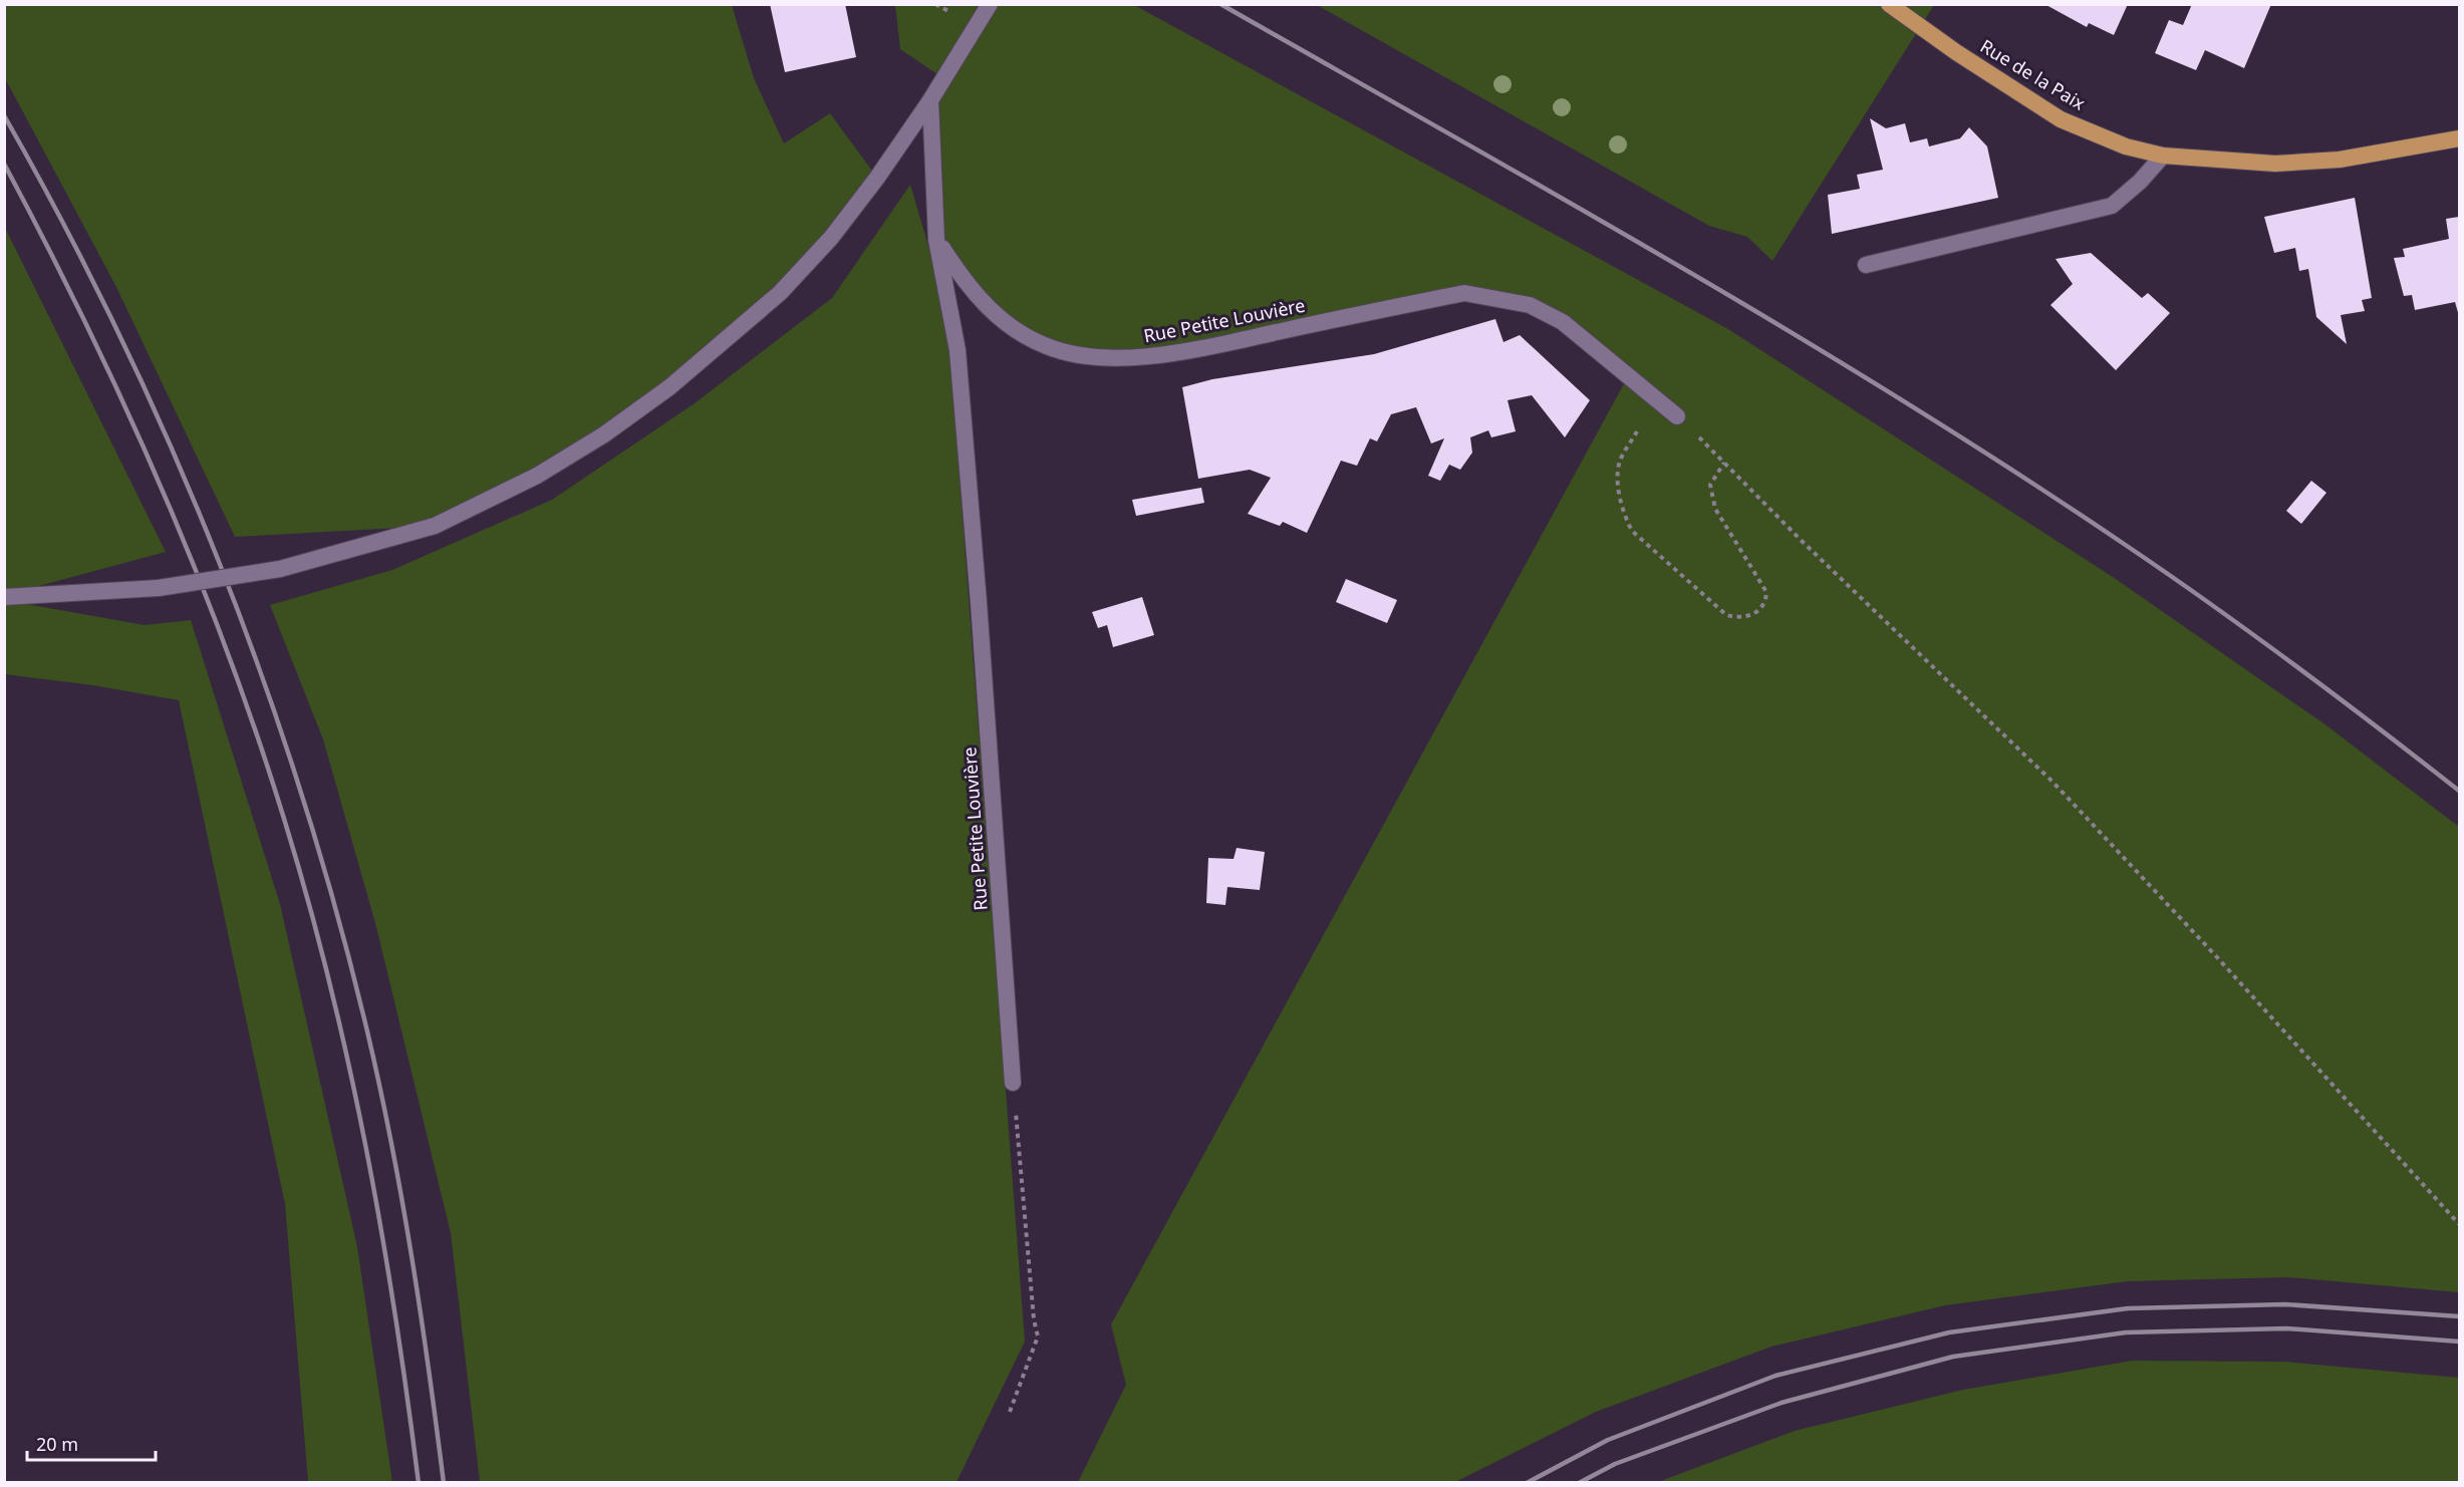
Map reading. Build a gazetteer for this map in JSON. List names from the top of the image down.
{
  "streets": {
    "main road": ["Rue de la Paix"],
    "street": ["Rue Petite Louvière"]
  },
  "scale_bar": "20 m"
}
